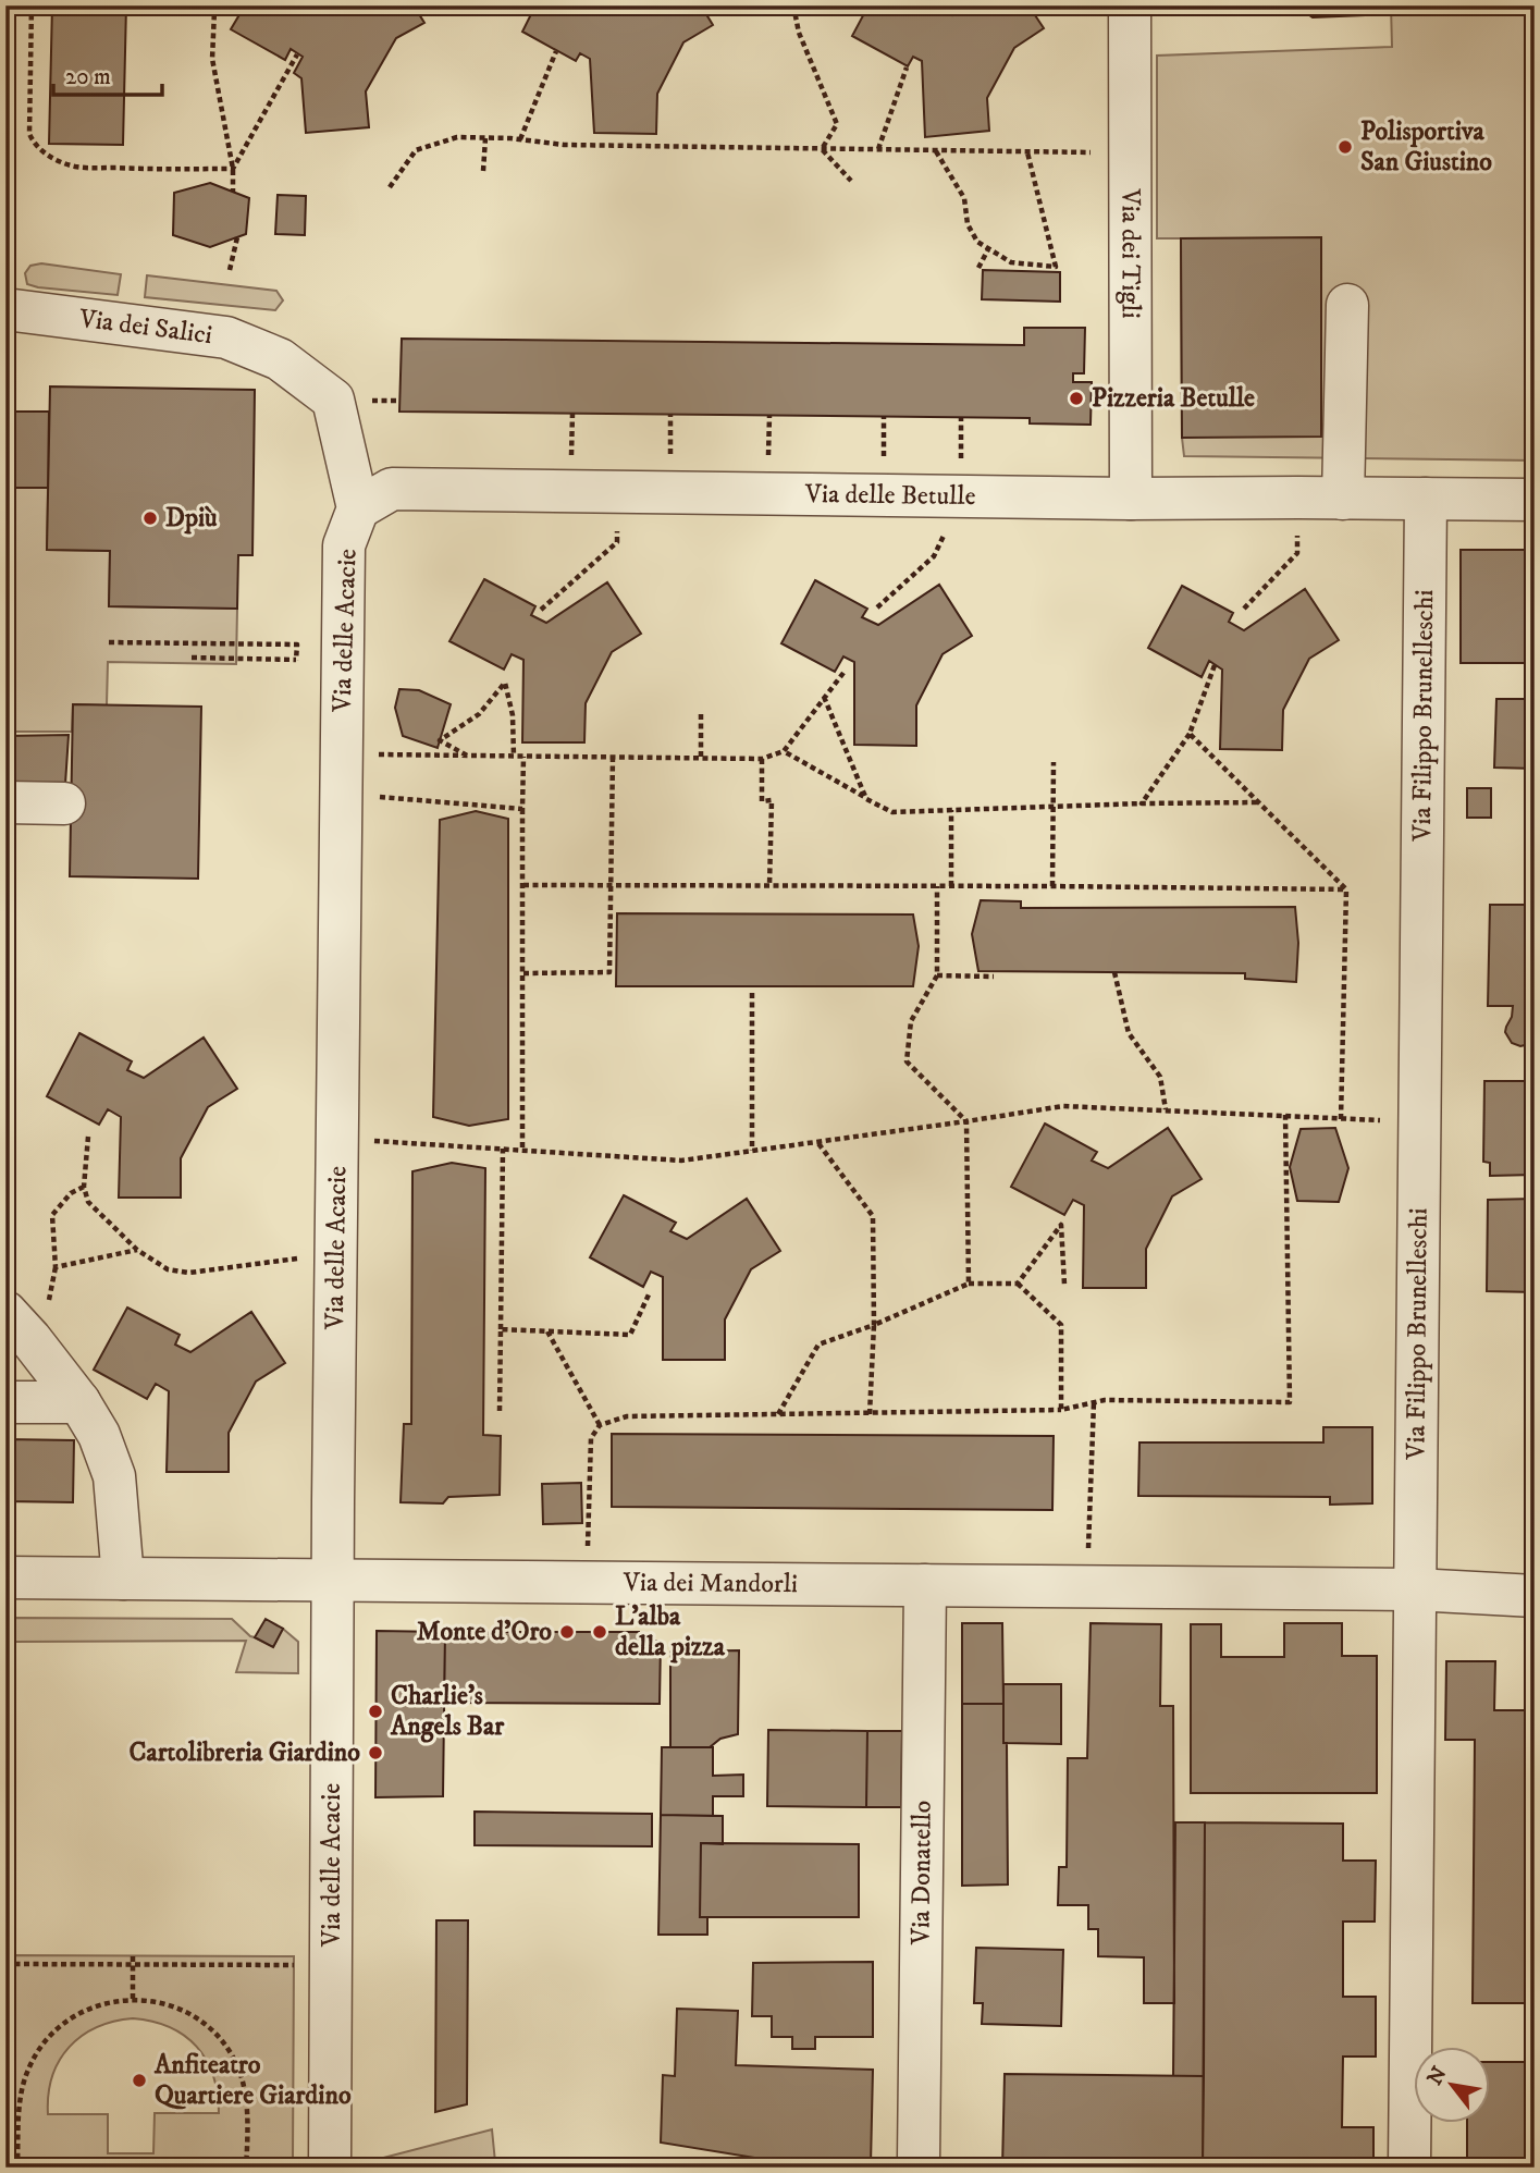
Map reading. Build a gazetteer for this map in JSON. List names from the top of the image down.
{
  "streets": {
    "street": [
      "Via dei Tigli",
      "Via dei Salici",
      "Via delle Betulle",
      "Via delle Acacie",
      "Via Filippo Brunelleschi",
      "Via dei Mandorli",
      "Via Donatello"
    ]
  },
  "crossings": [
    ["Via dei Tigli", "Via delle Betulle"],
    ["Via dei Salici", "Via delle Betulle"],
    ["Via dei Salici", "Via delle Acacie"],
    ["Via delle Betulle", "Via delle Acacie"],
    ["Via delle Betulle", "Via Filippo Brunelleschi"],
    ["Via delle Acacie", "Via dei Mandorli"],
    ["Via Filippo Brunelleschi", "Via dei Mandorli"],
    ["Via dei Mandorli", "Via Donatello"]
  ],
  "places": [
    "Polisportiva San Giustino",
    "Pizzeria Betulle",
    "Dpiù",
    "Monte d'Oro",
    "L'alba della pizza",
    "Charlie's Angels Bar",
    "Cartolibreria Giardino",
    "Anfiteatro Quartiere Giardino"
  ],
  "scale_bar": "20 m",
  "north": "top left"
}
